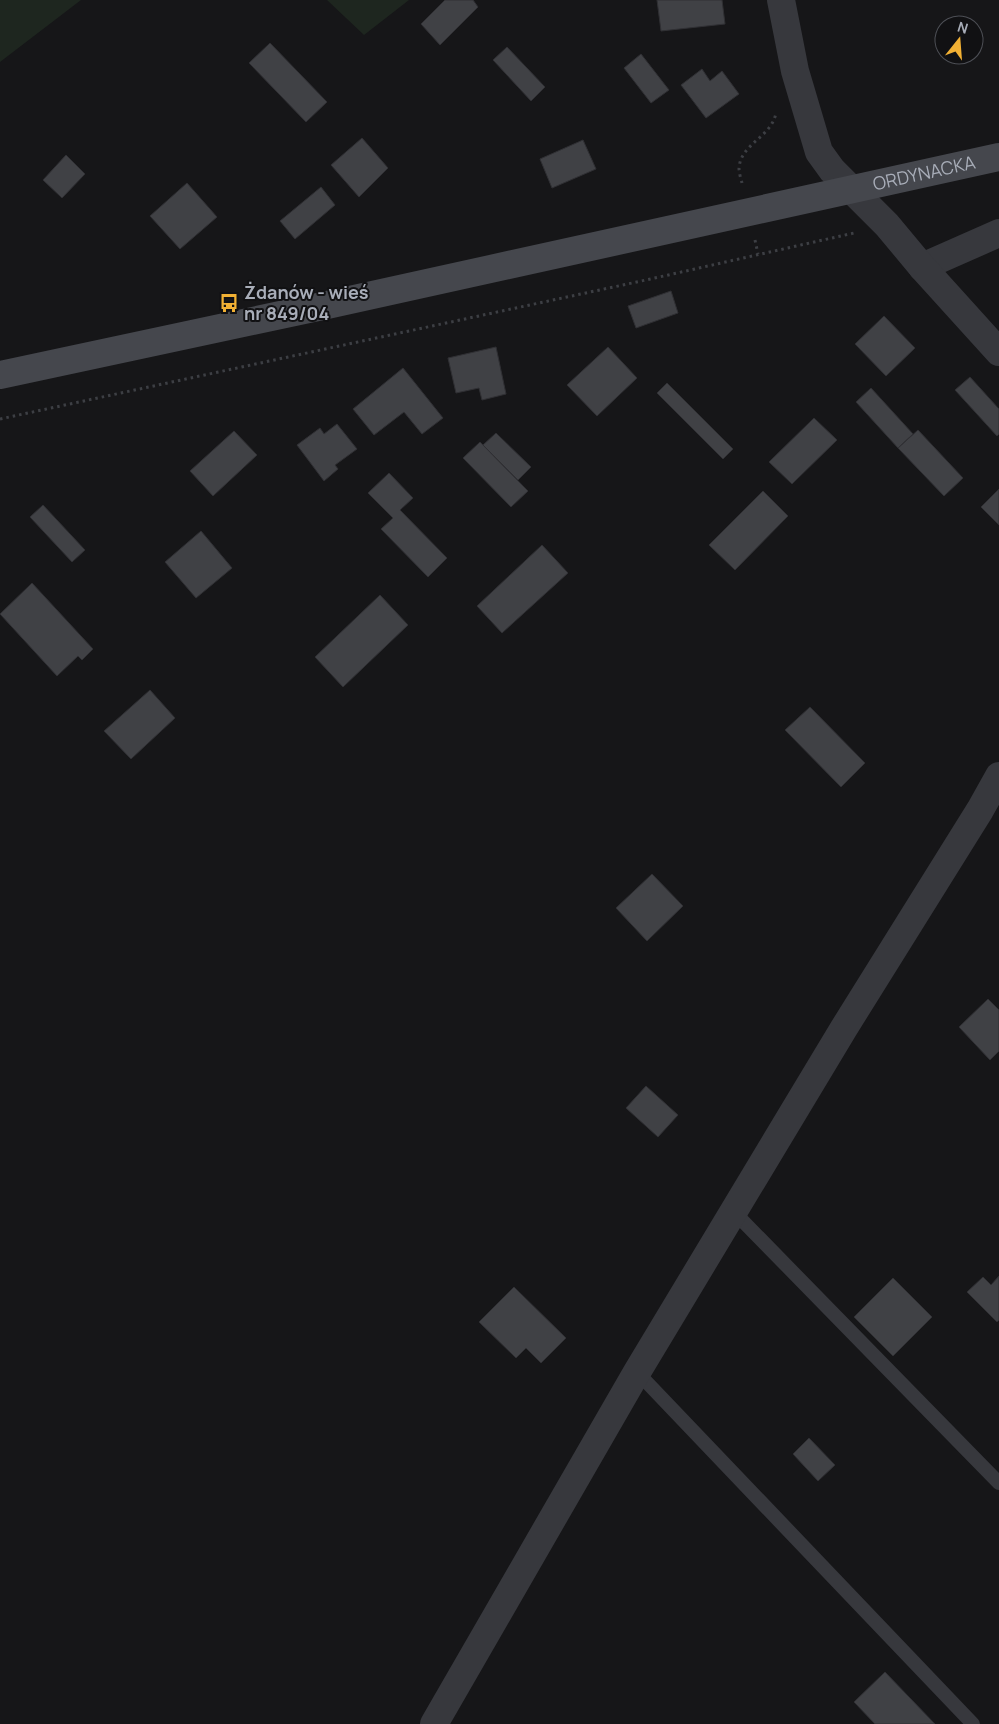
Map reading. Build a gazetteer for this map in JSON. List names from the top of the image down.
{
  "streets": {
    "main road": ["ORDYNACKA"]
  },
  "places": {
    "bus stop": ["Żdanów - wieś nr 849/04"]
  },
  "north": "top"
}
